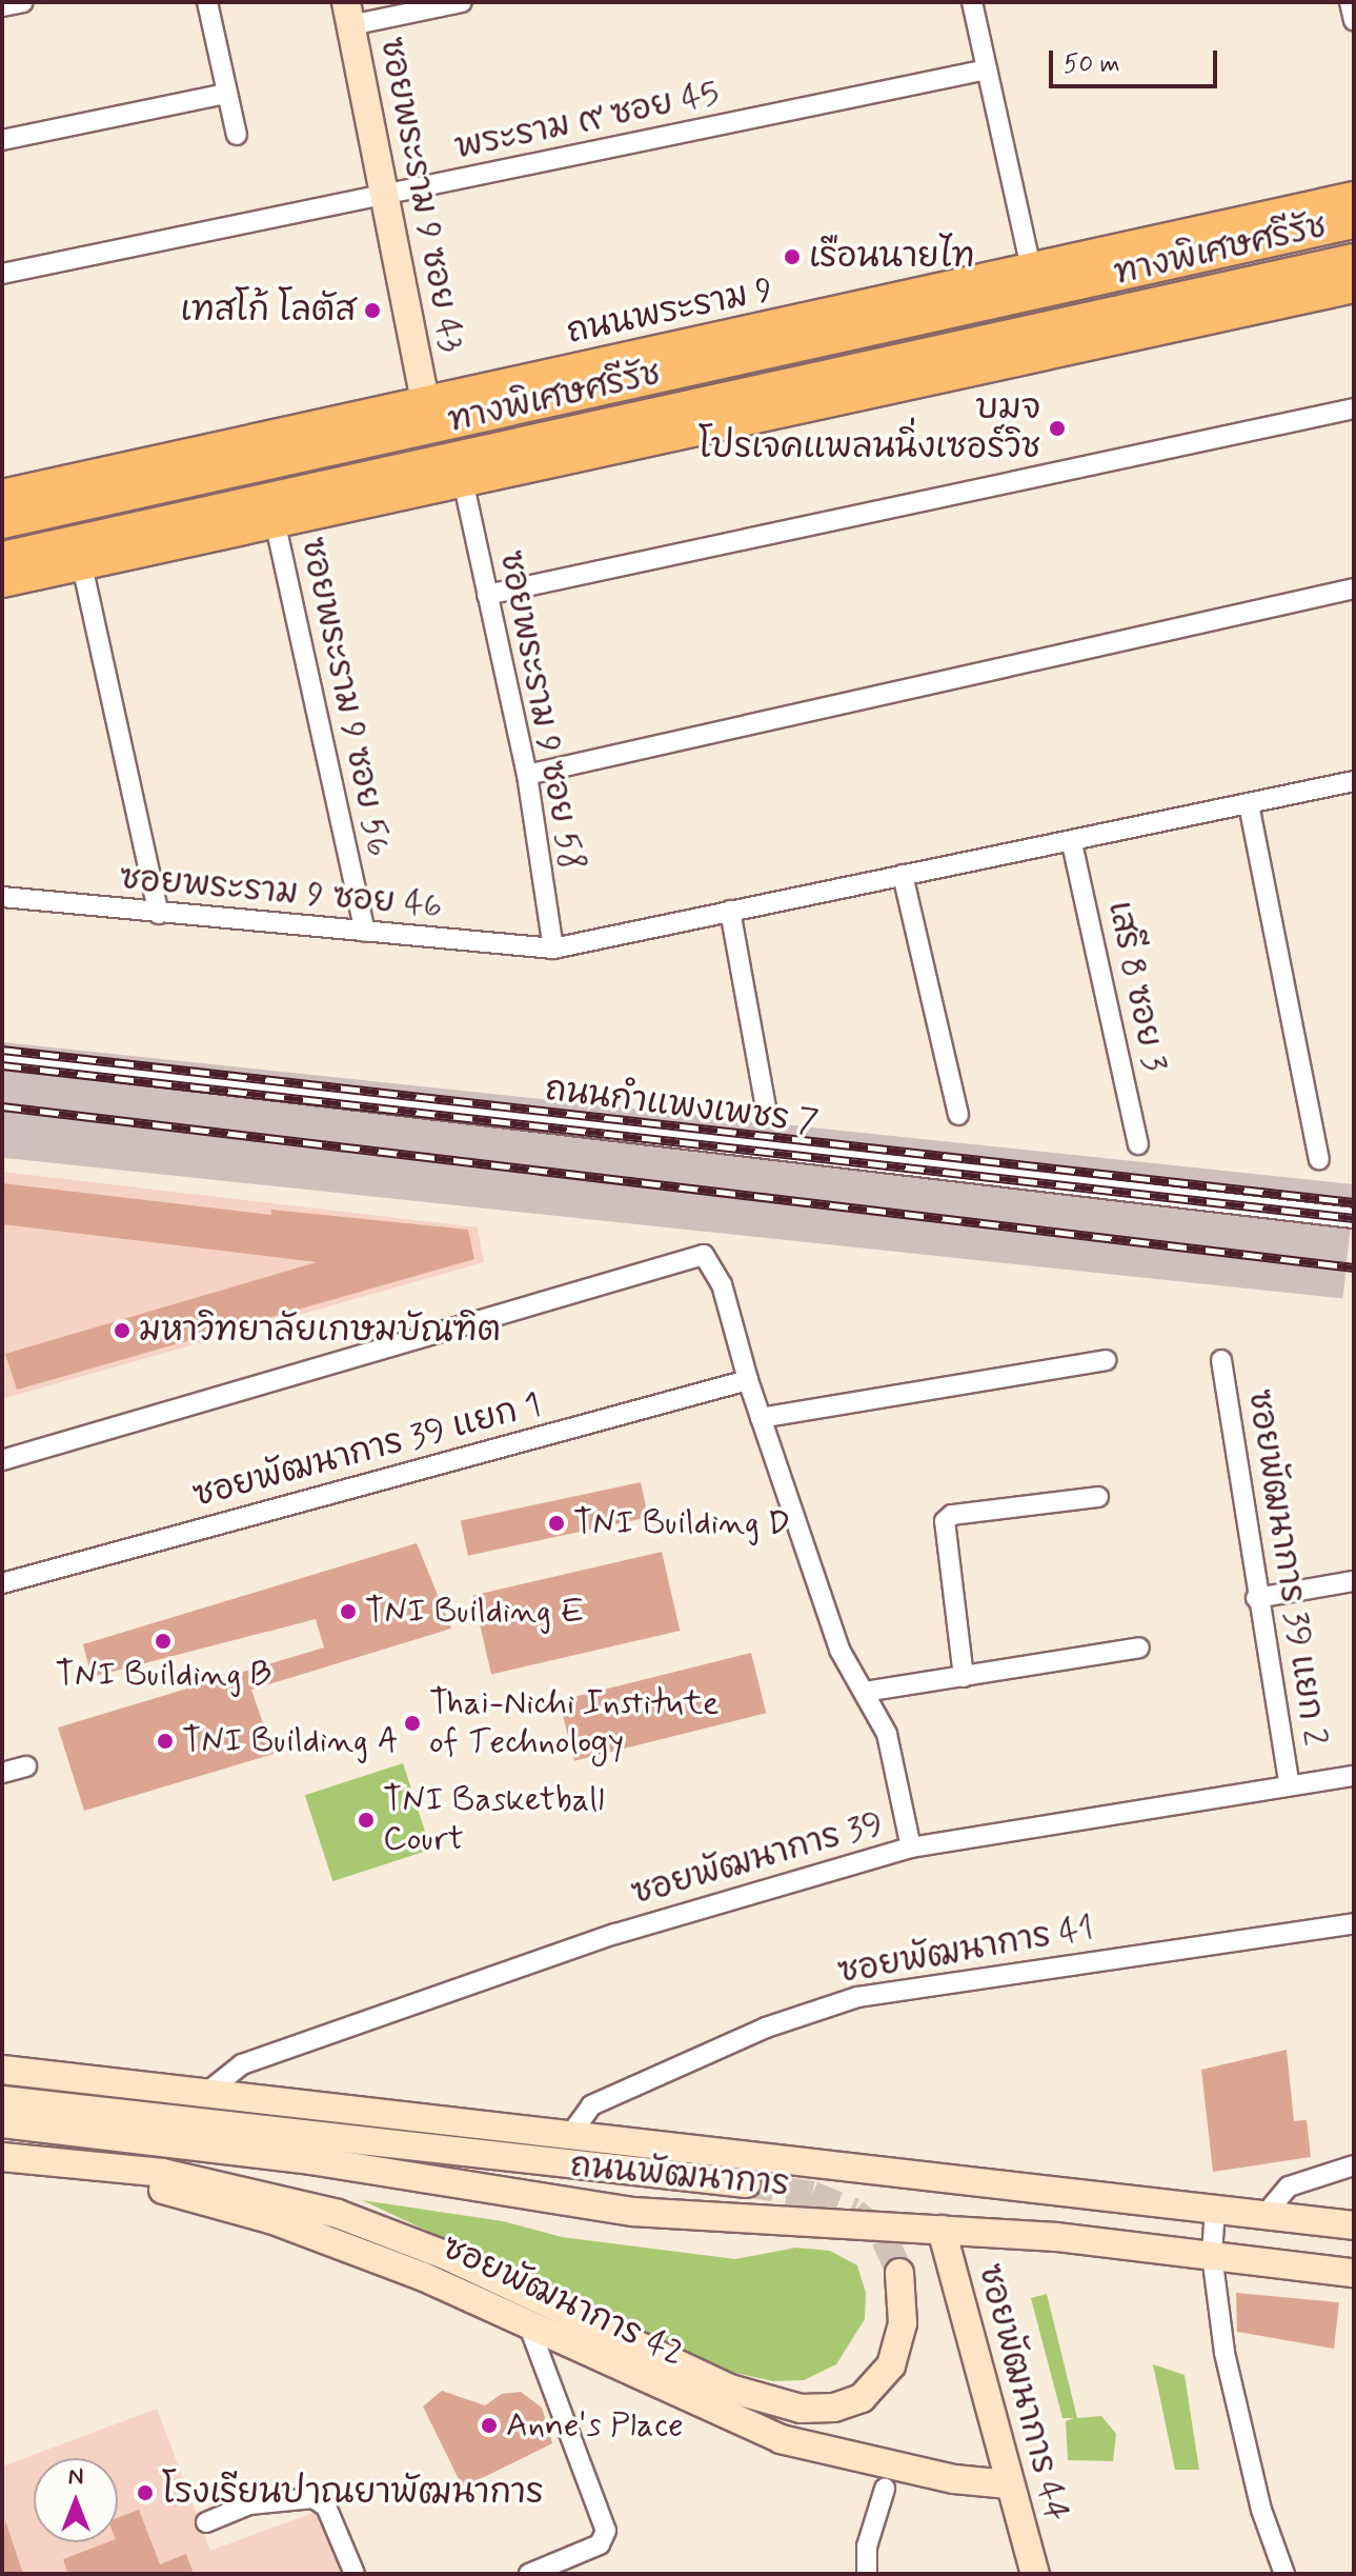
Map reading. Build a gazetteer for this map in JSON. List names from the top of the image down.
{
  "streets": {
    "highway": ["ทางพิเศษศรีรัช"],
    "main road": [
      "ซอยพระราม 9 ซอย 43",
      "ถนนพระราม 9",
      "ถนนพัฒนาการ",
      "ซอยพัฒนาการ 42",
      "ซอยพัฒนาการ 44"
    ],
    "street": [
      "พระราม ๙ ซอย 45",
      "ซอยพระราม 9 ซอย 56",
      "ซอยพระราม 9 ซอย 58",
      "ซอยพระราม 9 ซอย 46",
      "เสรี 8 ซอย 3",
      "ถนนกำแพงเพชร 7",
      "ซอยพัฒนาการ 39 แยก 1",
      "ซอยพัฒนาการ 39 แยก 2",
      "ซอยพัฒนาการ 39",
      "ซอยพัฒนาการ 41"
    ]
  },
  "crossings": [
    ["พระราม ๙ ซอย 45", "ซอยพระราม 9 ซอย 43"],
    ["ซอยพระราม 9 ซอย 43", "ถนนพระราม 9"],
    ["ซอยพระราม 9 ซอย 56", "ซอยพระราม 9 ซอย 46"],
    ["ซอยพระราม 9 ซอย 58", "ซอยพระราม 9 ซอย 46"],
    ["ซอยพระราม 9 ซอย 46", "เสรี 8 ซอย 3"],
    ["ซอยพัฒนาการ 39 แยก 2", "ซอยพัฒนาการ 39"],
    ["ซอยพัฒนาการ 39", "ถนนพัฒนาการ"],
    ["ซอยพัฒนาการ 41", "ถนนพัฒนาการ"],
    ["ถนนพัฒนาการ", "ซอยพัฒนาการ 44"],
    ["ซอยพัฒนาการ 42", "ซอยพัฒนาการ 44"]
  ],
  "places": [
    "เรือนนายไท",
    "เทสโก้ โลตัส",
    "บมจ โปรเจคแพลนนิ่งเซอร์วิช",
    "มหาวิทยาลัยเกษมบัณฑิต",
    "TNI Building D",
    "TNI Building E",
    "TNI Building B",
    "Thai-Nichi Institute of Technology",
    "TNI Building A",
    "TNI Basketball Court",
    "Anne's Place",
    "โรงเรียนปาณยาพัฒนาการ"
  ],
  "scale_bar": "50 m",
  "north": "top"
}
